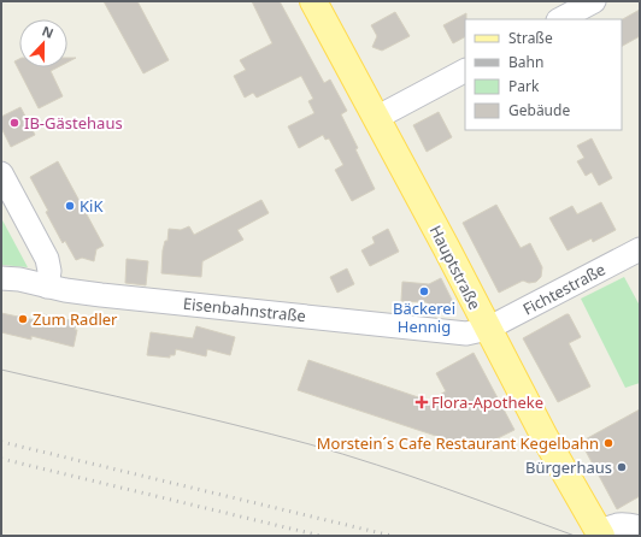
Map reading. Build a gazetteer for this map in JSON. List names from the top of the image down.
{
  "streets": {
    "main road": ["Hauptstraße"],
    "street": ["Fichtestraße", "Eisenbahnstraße"]
  },
  "crossings": [
    ["Hauptstraße", "Fichtestraße"],
    ["Hauptstraße", "Eisenbahnstraße"],
    ["Fichtestraße", "Eisenbahnstraße"]
  ],
  "places": {
    "other": [
      "IB-Gästehaus",
      "KiK",
      "Bäckerei Hennig",
      "Zum Radler",
      "Morstein´s Cafe Restaurant Kegelbahn",
      "Bürgerhaus"
    ],
    "health": ["Flora-Apotheke"]
  },
  "legend": [
    "Straße",
    "Bahn",
    "Park",
    "Gebäude"
  ],
  "north": "top"
}
